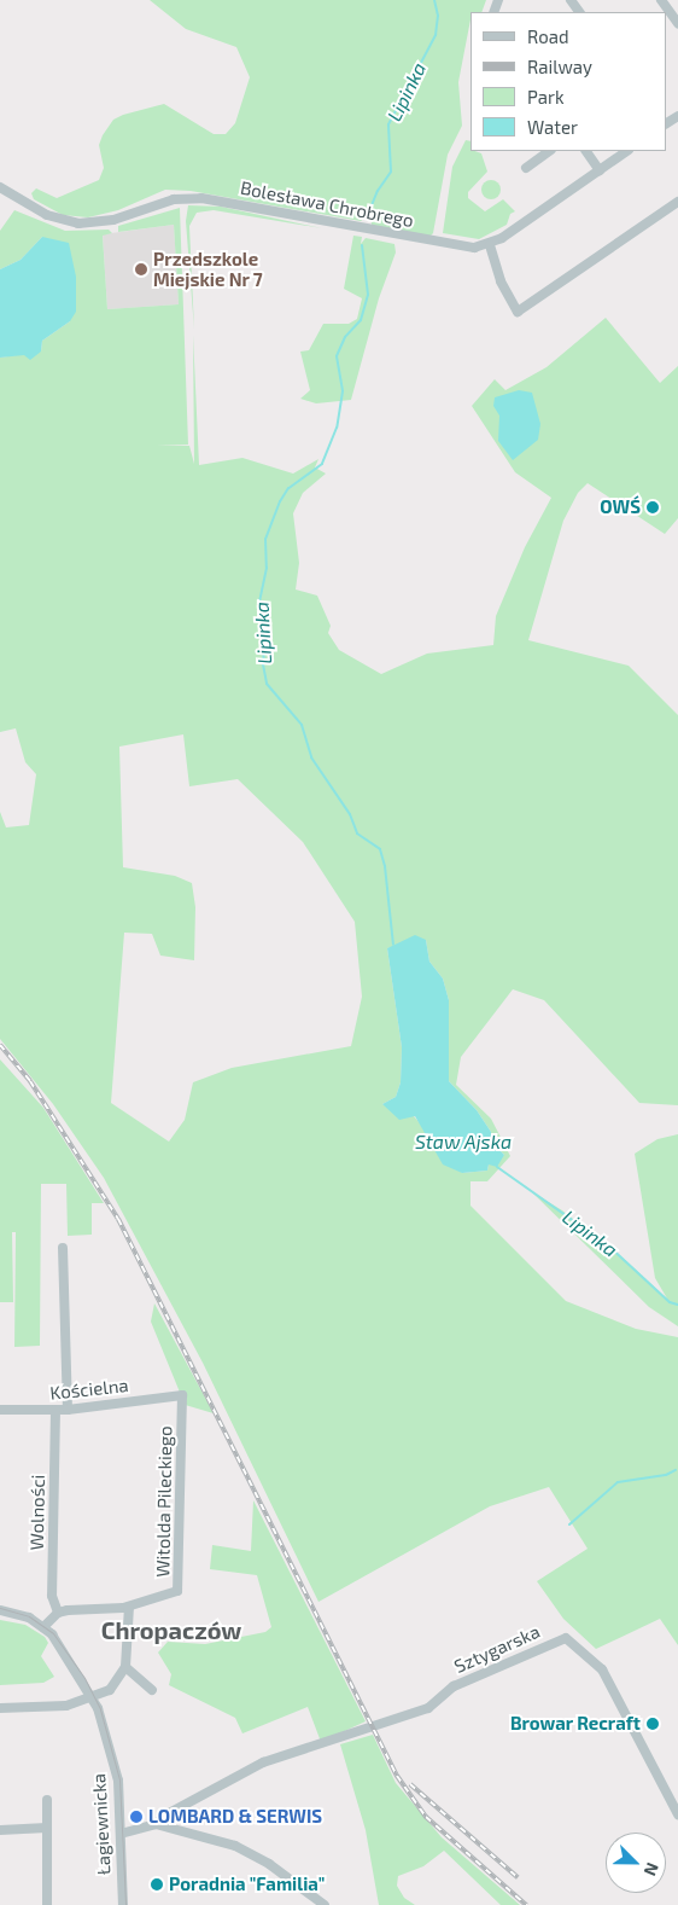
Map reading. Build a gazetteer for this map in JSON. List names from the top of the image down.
{
  "streets": {
    "street": [
      "Bolesława Chrobrego",
      "Kościelna",
      "Witolda Pileckiego",
      "Wolności",
      "Sztygarska",
      "Łagiewnicka"
    ]
  },
  "crossings": [
    ["Kościelna", "Witolda Pileckiego"],
    ["Kościelna", "Wolności"],
    ["Witolda Pileckiego", "Wolności"],
    ["Sztygarska", "Łagiewnicka"]
  ],
  "districts": ["Chropaczów"],
  "water": ["Lipinka", "Staw Ajska"],
  "places": [
    "Przedszkole Miejskie Nr 7",
    "OWŚ",
    "Browar Recraft",
    "LOMBARD & SERWIS",
    "Poradnia \"Familia\""
  ],
  "legend": [
    "Road",
    "Railway",
    "Park",
    "Water"
  ],
  "north": "bottom right"
}
